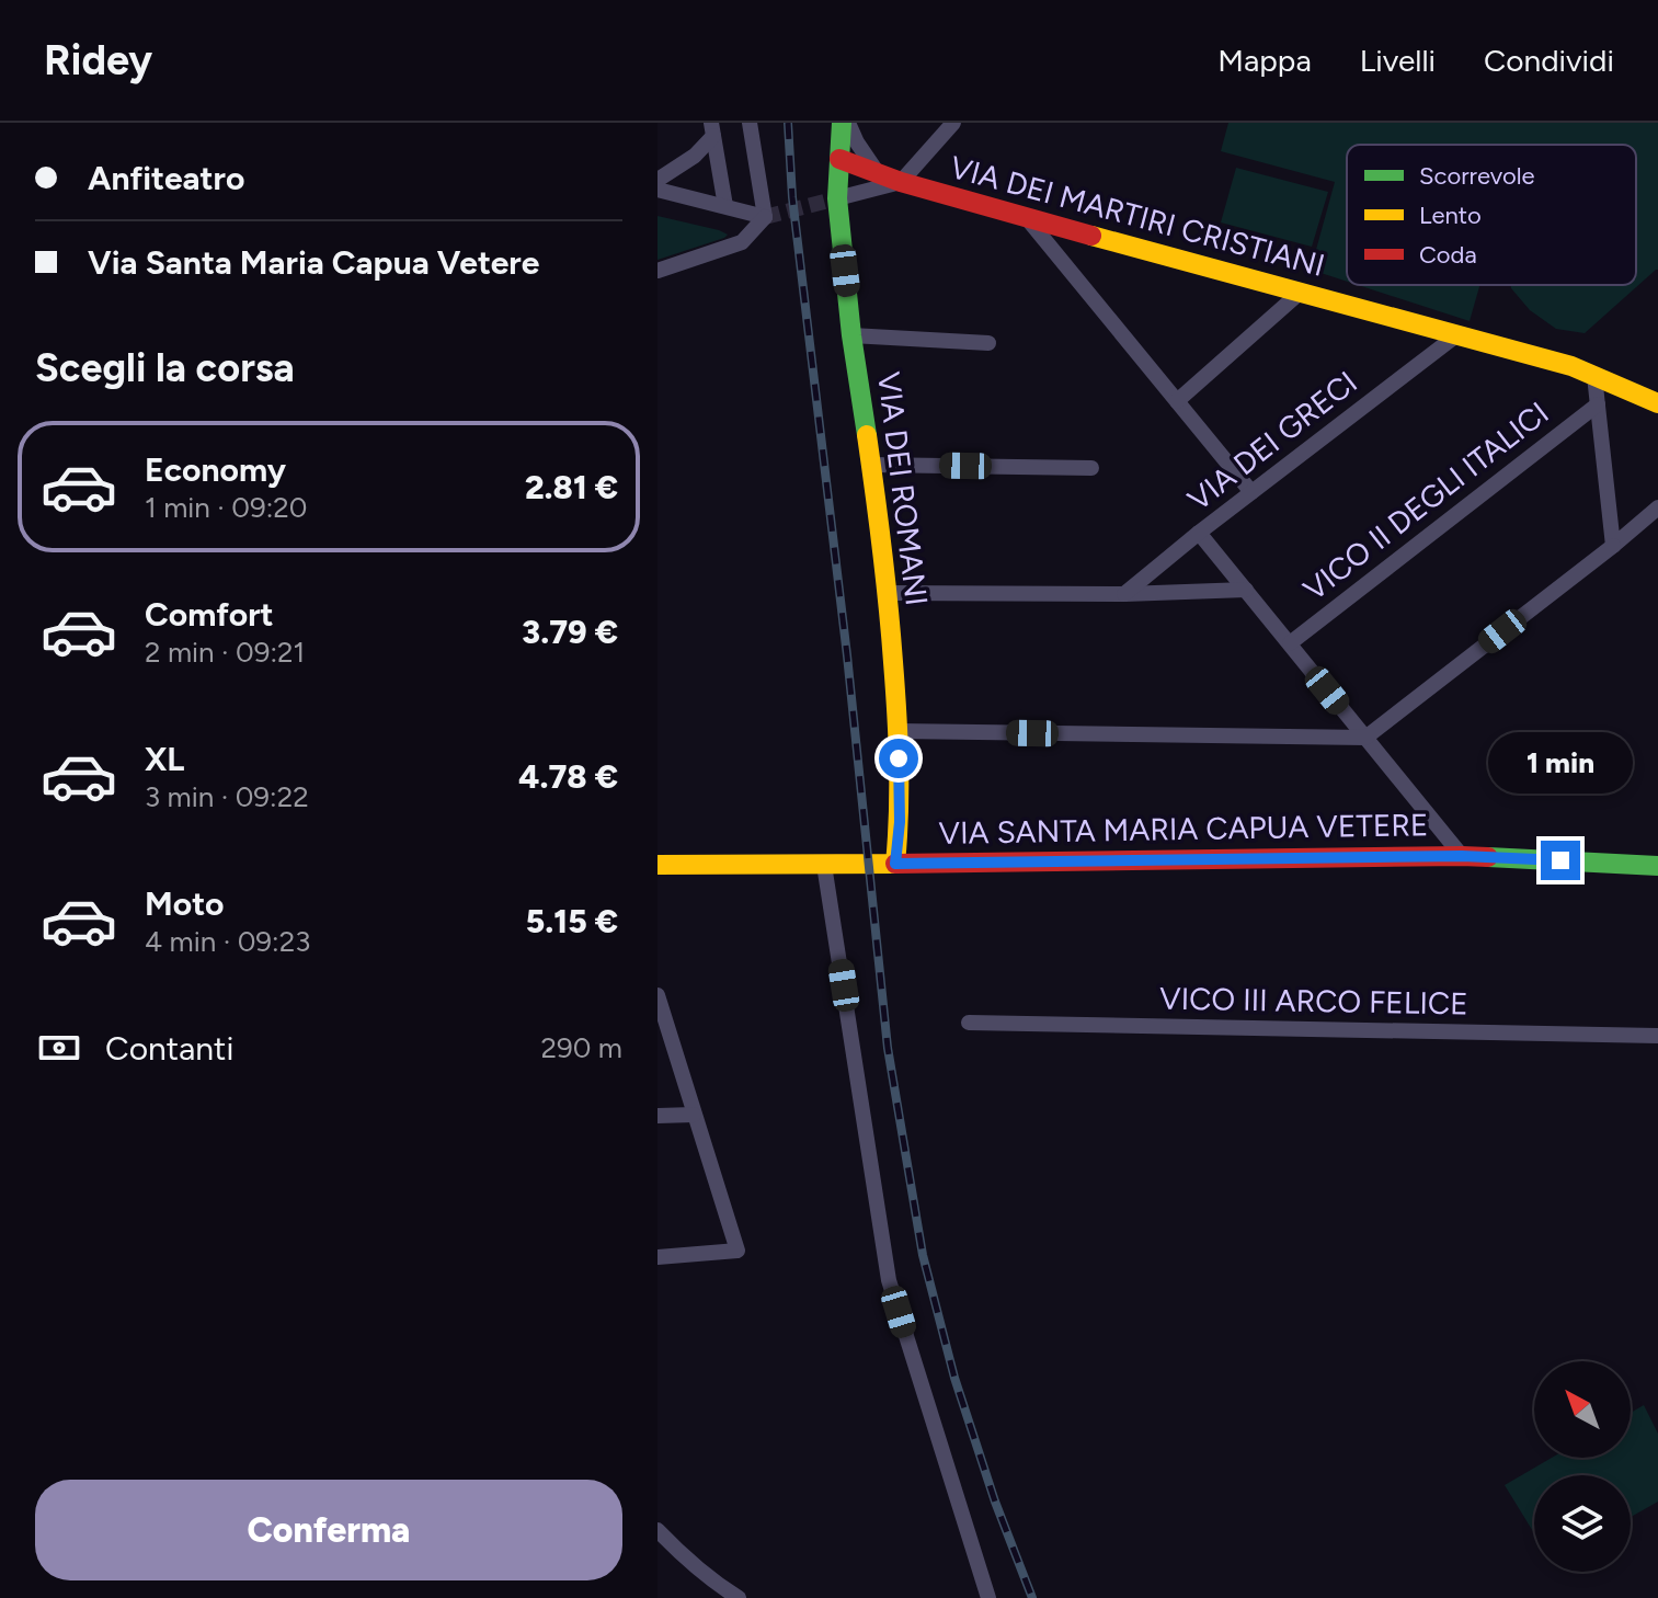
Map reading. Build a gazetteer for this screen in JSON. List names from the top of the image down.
{
  "streets": {
    "main road": ["VIA DEI MARTIRI CRISTIANI", "VIA DEI ROMANI", "VIA SANTA MARIA CAPUA VETERE"],
    "street": ["VIA DEI GRECI", "VICO II DEGLI ITALICI", "VICO III ARCO FELICE"]
  },
  "crossings": [
    ["VIA DEI MARTIRI CRISTIANI", "VIA DEI GRECI"],
    ["VIA DEI MARTIRI CRISTIANI", "VIA DEI ROMANI"],
    ["VIA DEI ROMANI", "VIA SANTA MARIA CAPUA VETERE"]
  ],
  "legend": ["Scorrevole", "Lento", "Coda"],
  "north": "top left",
  "page": {
    "header": "Ridey",
    "nav": ["Mappa", "Livelli", "Condividi"],
    "banner": ["Anfiteatro", "Via Santa Maria Capua Vetere"],
    "heading": "Scegli la corsa",
    "list": [
      {
        "name": "Economy",
        "note": "1 min · 09:20",
        "value": "2.81 €"
      },
      {
        "name": "Comfort",
        "note": "2 min · 09:21",
        "value": "3.79 €"
      },
      {
        "name": "XL",
        "note": "3 min · 09:22",
        "value": "4.78 €"
      },
      {
        "name": "Moto",
        "note": "4 min · 09:23",
        "value": "5.15 €"
      }
    ],
    "bubble": "1 min",
    "pay": ["Contanti", "290 m"],
    "buttons": "Conferma"
  }
}
